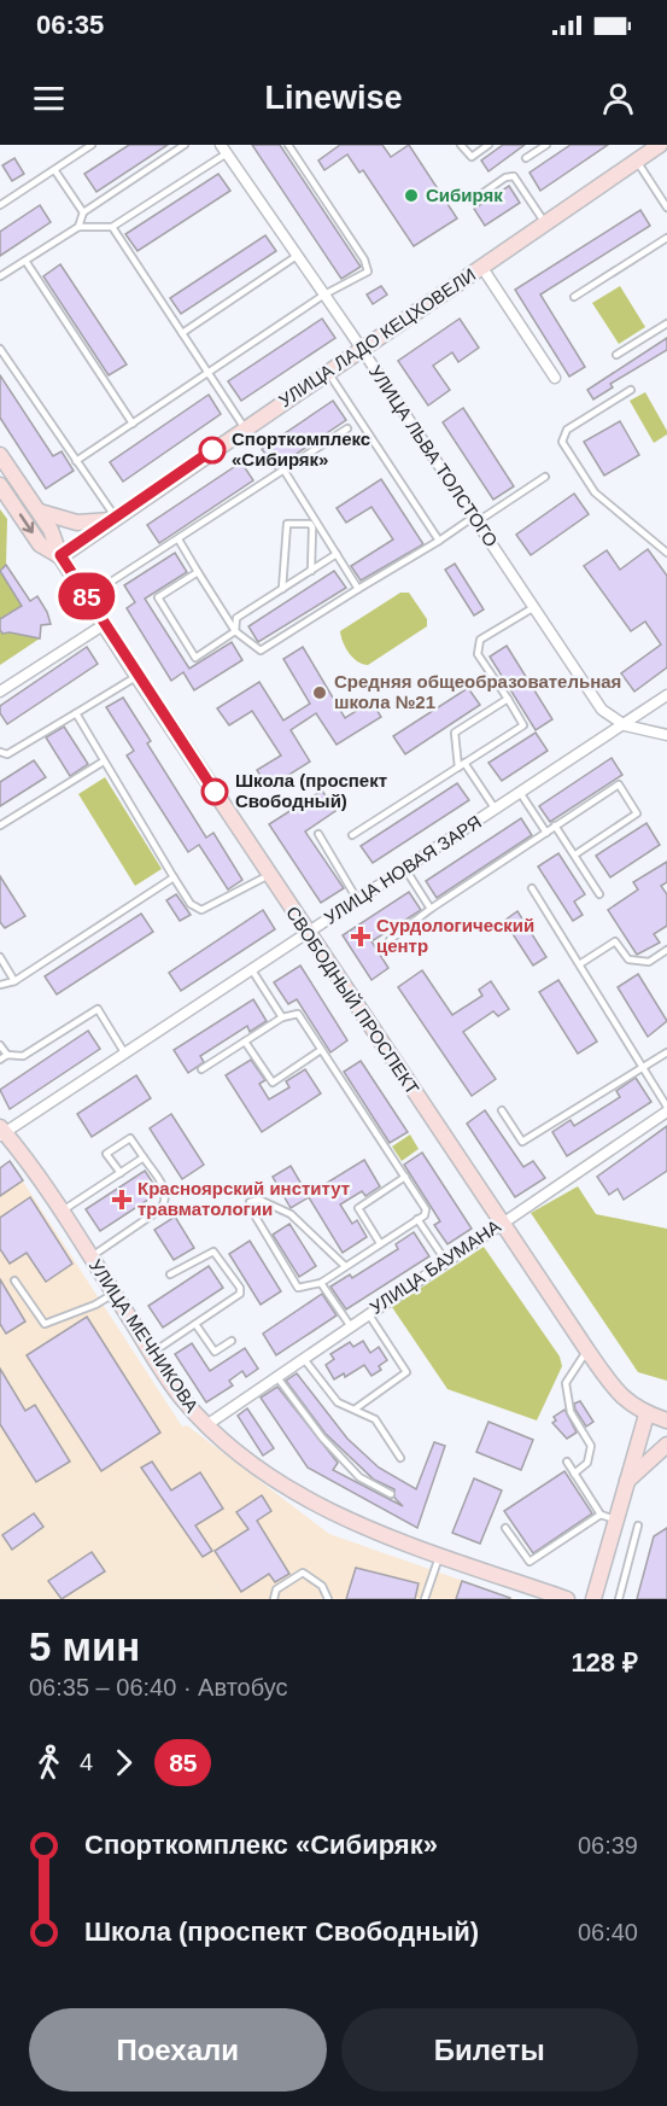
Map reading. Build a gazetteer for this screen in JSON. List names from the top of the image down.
{
  "streets": {
    "main road": ["УЛИЦА ЛАДО КЕЦХОВЕЛИ", "СВОБОДНЫЙ ПРОСПЕКТ", "УЛИЦА МЕЧНИКОВА"],
    "street": ["УЛИЦА ЛЬВА ТОЛСТОГО", "УЛИЦА НОВАЯ ЗАРЯ", "УЛИЦА БАУМАНА"]
  },
  "crossings": [
    ["УЛИЦА ЛАДО КЕЦХОВЕЛИ", "УЛИЦА ЛЬВА ТОЛСТОГО"],
    ["УЛИЦА ЛАДО КЕЦХОВЕЛИ", "СВОБОДНЫЙ ПРОСПЕКТ"],
    ["УЛИЦА ЛЬВА ТОЛСТОГО", "УЛИЦА НОВАЯ ЗАРЯ"],
    ["УЛИЦА НОВАЯ ЗАРЯ", "СВОБОДНЫЙ ПРОСПЕКТ"],
    ["УЛИЦА НОВАЯ ЗАРЯ", "УЛИЦА МЕЧНИКОВА"],
    ["СВОБОДНЫЙ ПРОСПЕКТ", "УЛИЦА БАУМАНА"],
    ["УЛИЦА БАУМАНА", "УЛИЦА МЕЧНИКОВА"]
  ],
  "places": {
    "other": [
      "Сибиряк",
      "Спорткомплекс «Сибиряк»",
      "Средняя общеобразовательная школа №21",
      "Школа (проспект Свободный)"
    ],
    "health": ["Сурдологический центр", "Красноярский институт травматологии"]
  },
  "lines": ["bus line 85"],
  "page": {
    "status": "06:35",
    "header": "Linewise",
    "on_map": "85",
    "heading": ["5 мин", "06:35 – 06:40 · Автобус", "128 ₽"],
    "legs": ["4", "85"],
    "list": [
      {
        "name": "Спорткомплекс «Сибиряк»",
        "value": "06:39"
      },
      {
        "name": "Школа (проспект Свободный)",
        "value": "06:40"
      }
    ],
    "buttons": ["Поехали", "Билеты"]
  }
}
